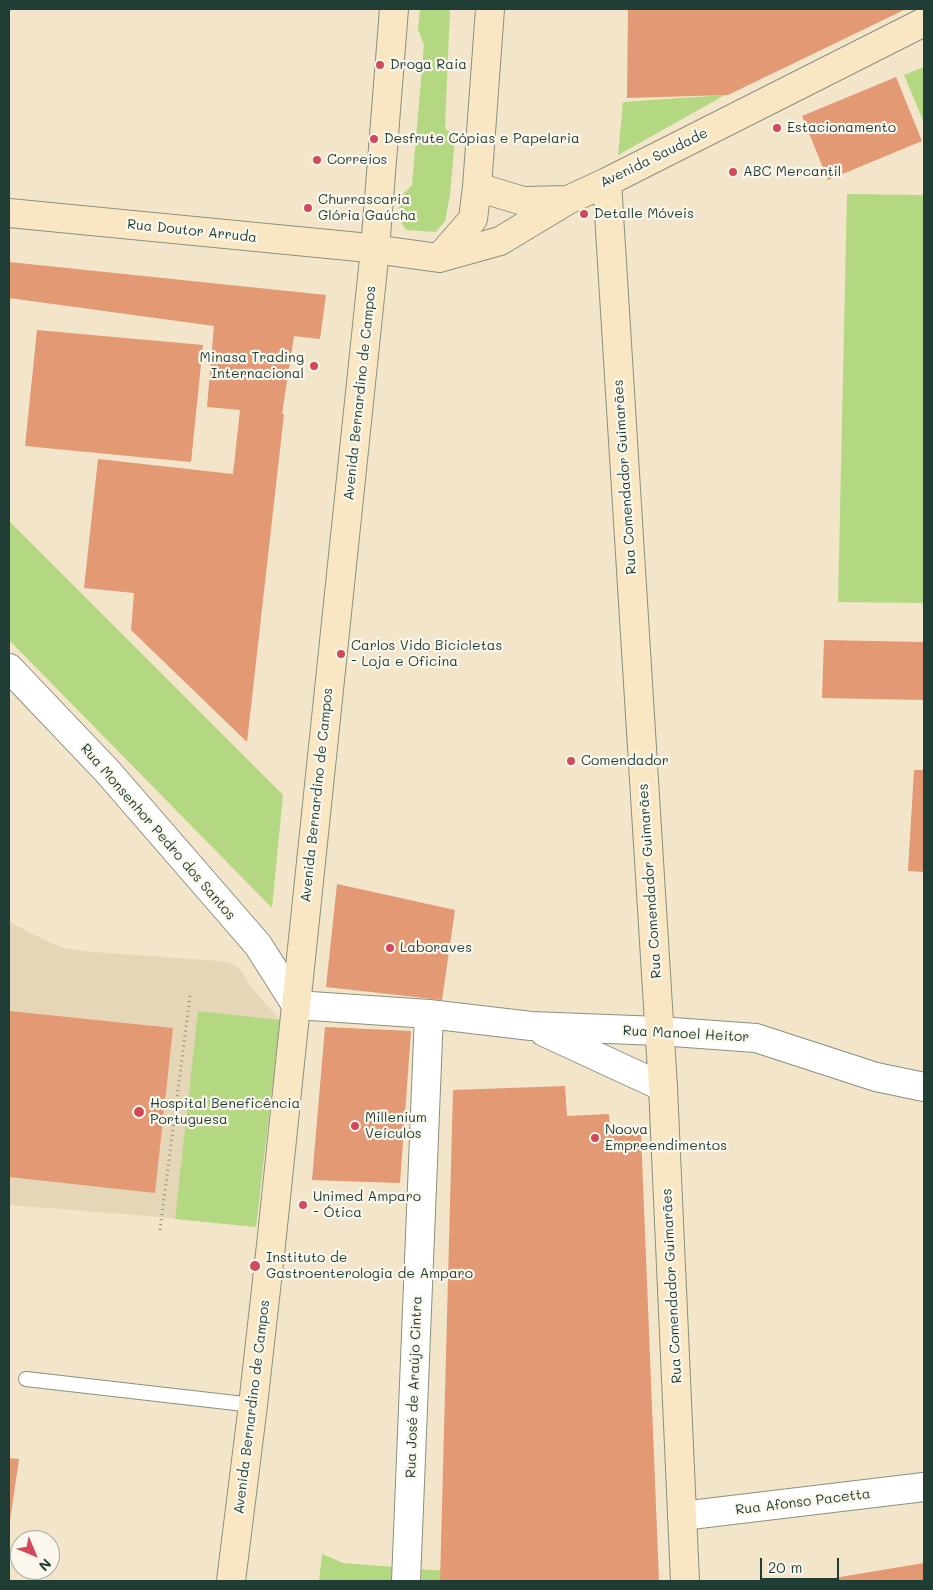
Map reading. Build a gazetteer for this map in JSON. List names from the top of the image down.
{
  "streets": {
    "street": [
      "Avenida Saudade",
      "Rua Doutor Arruda",
      "Avenida Bernardino de Campos",
      "Rua Comendador Guimarães",
      "Rua Monsenhor Pedro dos Santos",
      "Rua Manoel Heitor",
      "Rua José de Araújo Cintra",
      "Rua Afonso Pacetta"
    ]
  },
  "crossings": [
    ["Avenida Saudade", "Rua Doutor Arruda"],
    ["Avenida Saudade", "Avenida Bernardino de Campos"],
    ["Avenida Saudade", "Rua Comendador Guimarães"],
    ["Rua Doutor Arruda", "Avenida Bernardino de Campos"],
    ["Avenida Bernardino de Campos", "Rua Monsenhor Pedro dos Santos"],
    ["Avenida Bernardino de Campos", "Rua Manoel Heitor"],
    ["Rua Comendador Guimarães", "Rua Manoel Heitor"],
    ["Rua Comendador Guimarães", "Rua Afonso Pacetta"],
    ["Rua Monsenhor Pedro dos Santos", "Rua Manoel Heitor"],
    ["Rua Manoel Heitor", "Rua José de Araújo Cintra"]
  ],
  "places": [
    "Droga Raia",
    "Estacionamento",
    "Desfrute Cópias e Papelaria",
    "Correios",
    "ABC Mercantil",
    "Churrascaria Glória Gaúcha",
    "Detalle Móveis",
    "Minasa Trading Internacional",
    "Carlos Vido Bicicletas - Loja e Oficina",
    "Comendador",
    "Laboraves",
    "Hospital Beneficência Portuguesa",
    "Millenium Veículos",
    "Noova Empreendimentos",
    "Unimed Amparo - Ótica",
    "Instituto de Gastroenterologia de Amparo"
  ],
  "scale_bar": "20 m",
  "north": "bottom right"
}
